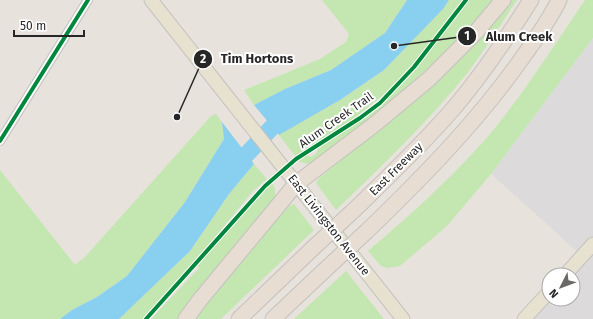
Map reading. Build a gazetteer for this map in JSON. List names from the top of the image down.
{
  "streets": {
    "highway": ["East Freeway"],
    "main road": ["East Livingston Avenue"],
    "cycle path": ["Alum Creek Trail"]
  },
  "places": ["Alum Creek", "Tim Hortons"],
  "scale_bar": "50 m",
  "north": "bottom left"
}
